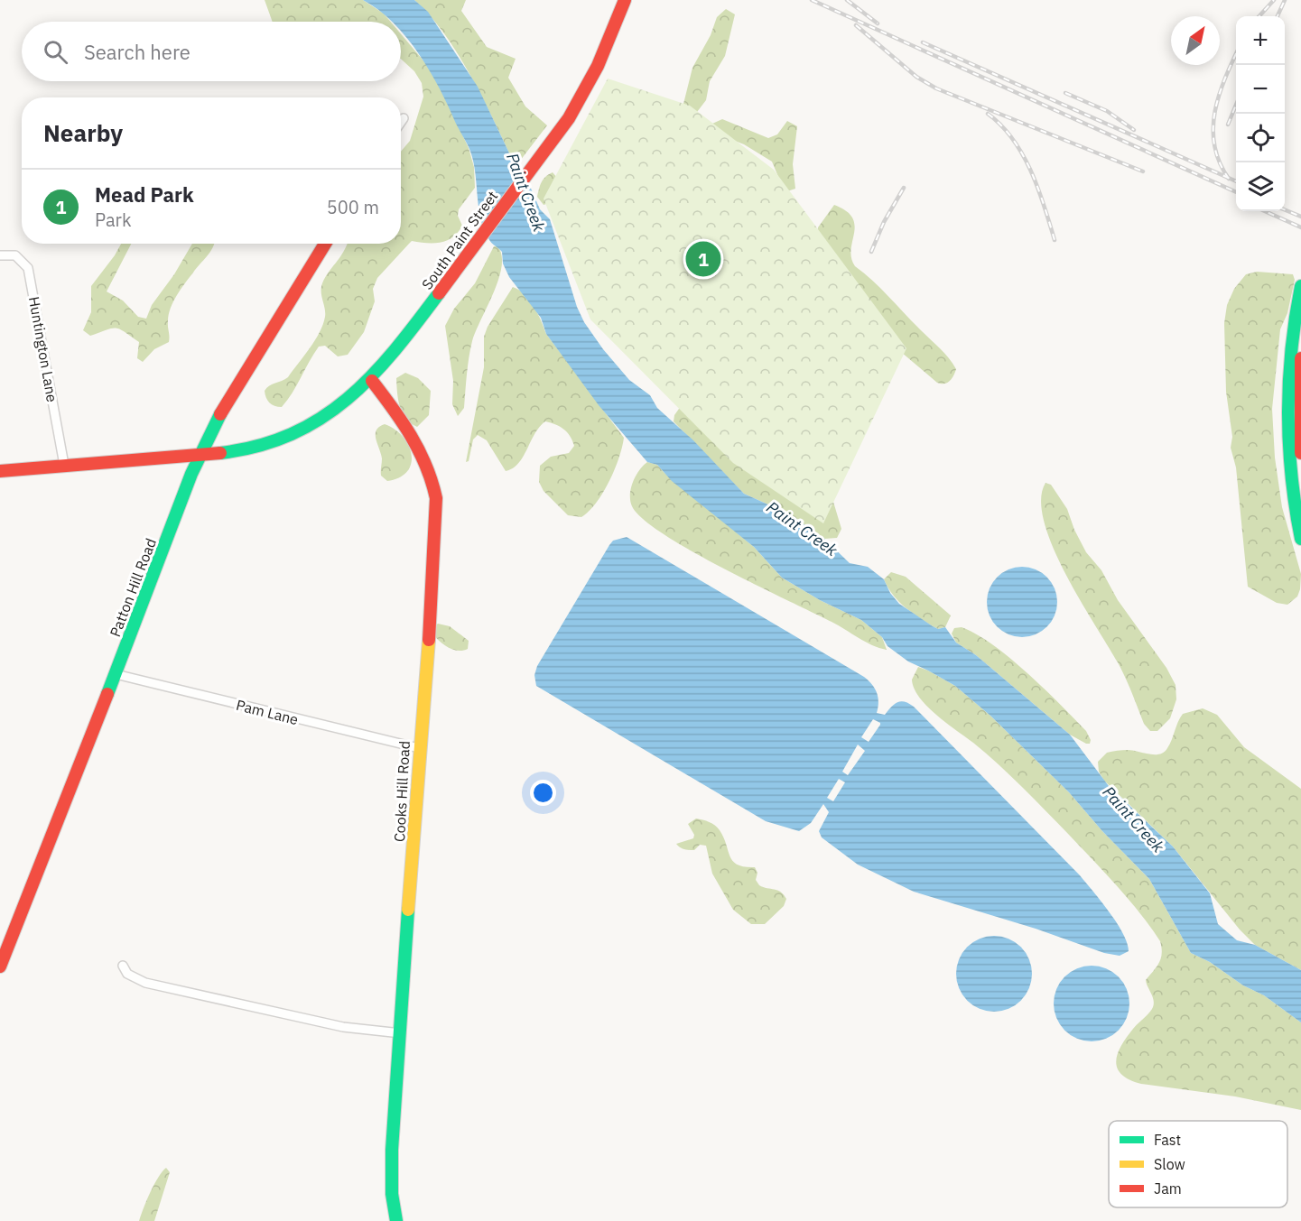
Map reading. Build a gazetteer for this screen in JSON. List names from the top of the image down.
{
  "streets": {
    "street": [
      "South Paint Street",
      "Huntington Lane",
      "Patton Hill Road",
      "Pam Lane",
      "Cooks Hill Road"
    ]
  },
  "crossings": [
    ["South Paint Street", "Huntington Lane"],
    ["South Paint Street", "Patton Hill Road"],
    ["South Paint Street", "Cooks Hill Road"],
    ["Patton Hill Road", "Pam Lane"],
    ["Pam Lane", "Cooks Hill Road"]
  ],
  "water": ["Paint Creek"],
  "legend": ["Fast", "Slow", "Jam"],
  "north": "top right",
  "page": {
    "map_buttons": ["+", "−"],
    "search": "Search here",
    "heading": "Nearby",
    "list": [
      {
        "mark": "1",
        "name": "Mead Park",
        "note": "Park",
        "value": "500 m"
      }
    ],
    "pins": "1"
  }
}
